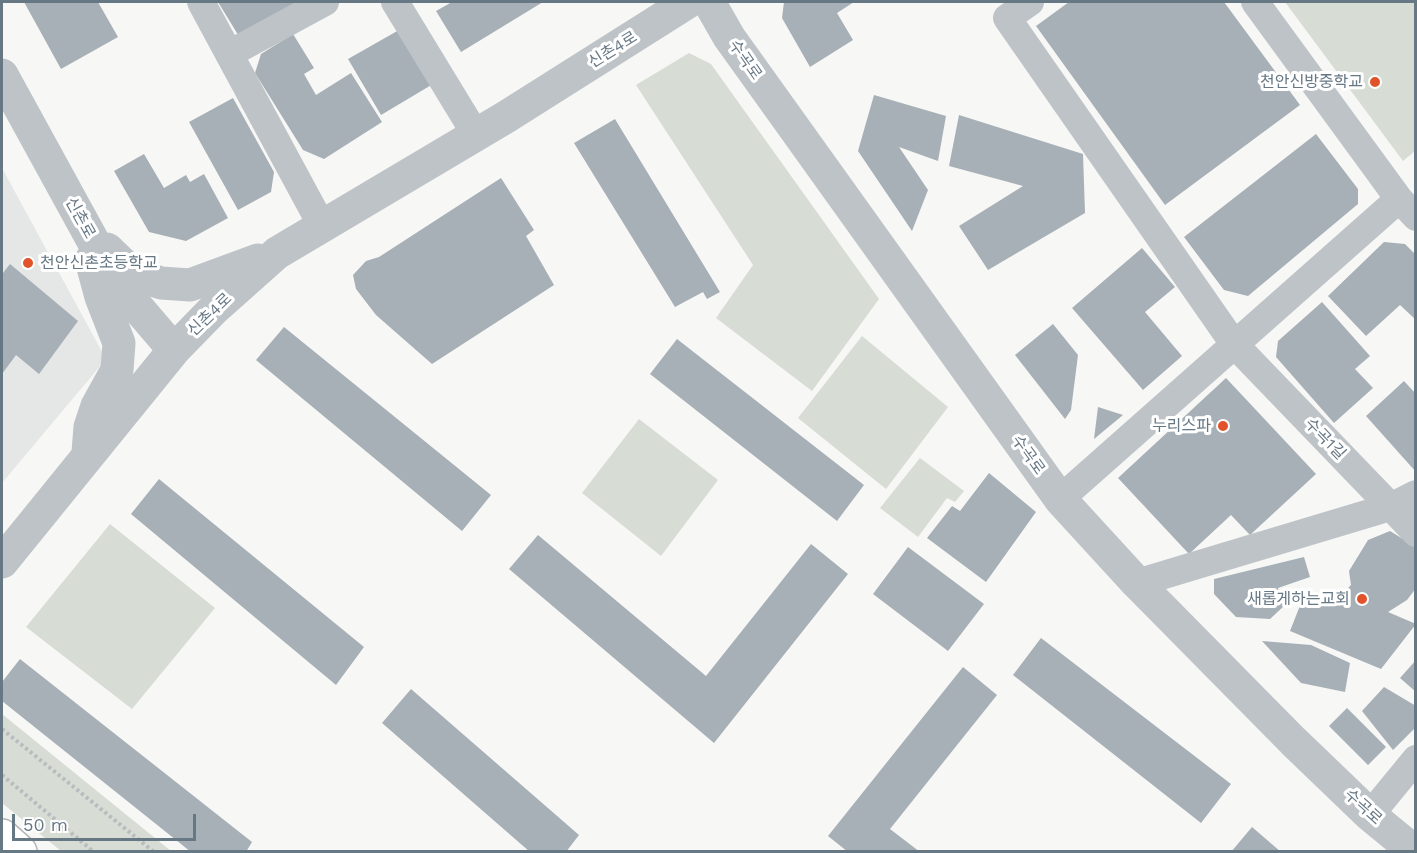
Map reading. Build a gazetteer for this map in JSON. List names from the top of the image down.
{
  "streets": {
    "street": [
      "신촌4로",
      "수곡로",
      "신촌로",
      "수곡1길"
    ]
  },
  "crossings": [
    ["신촌4로", "신촌로"]
  ],
  "places": [
    "천안신방중학교",
    "천안신촌초등학교",
    "누리스파",
    "새롭게하는교회"
  ],
  "scale_bar": "50 m"
}
